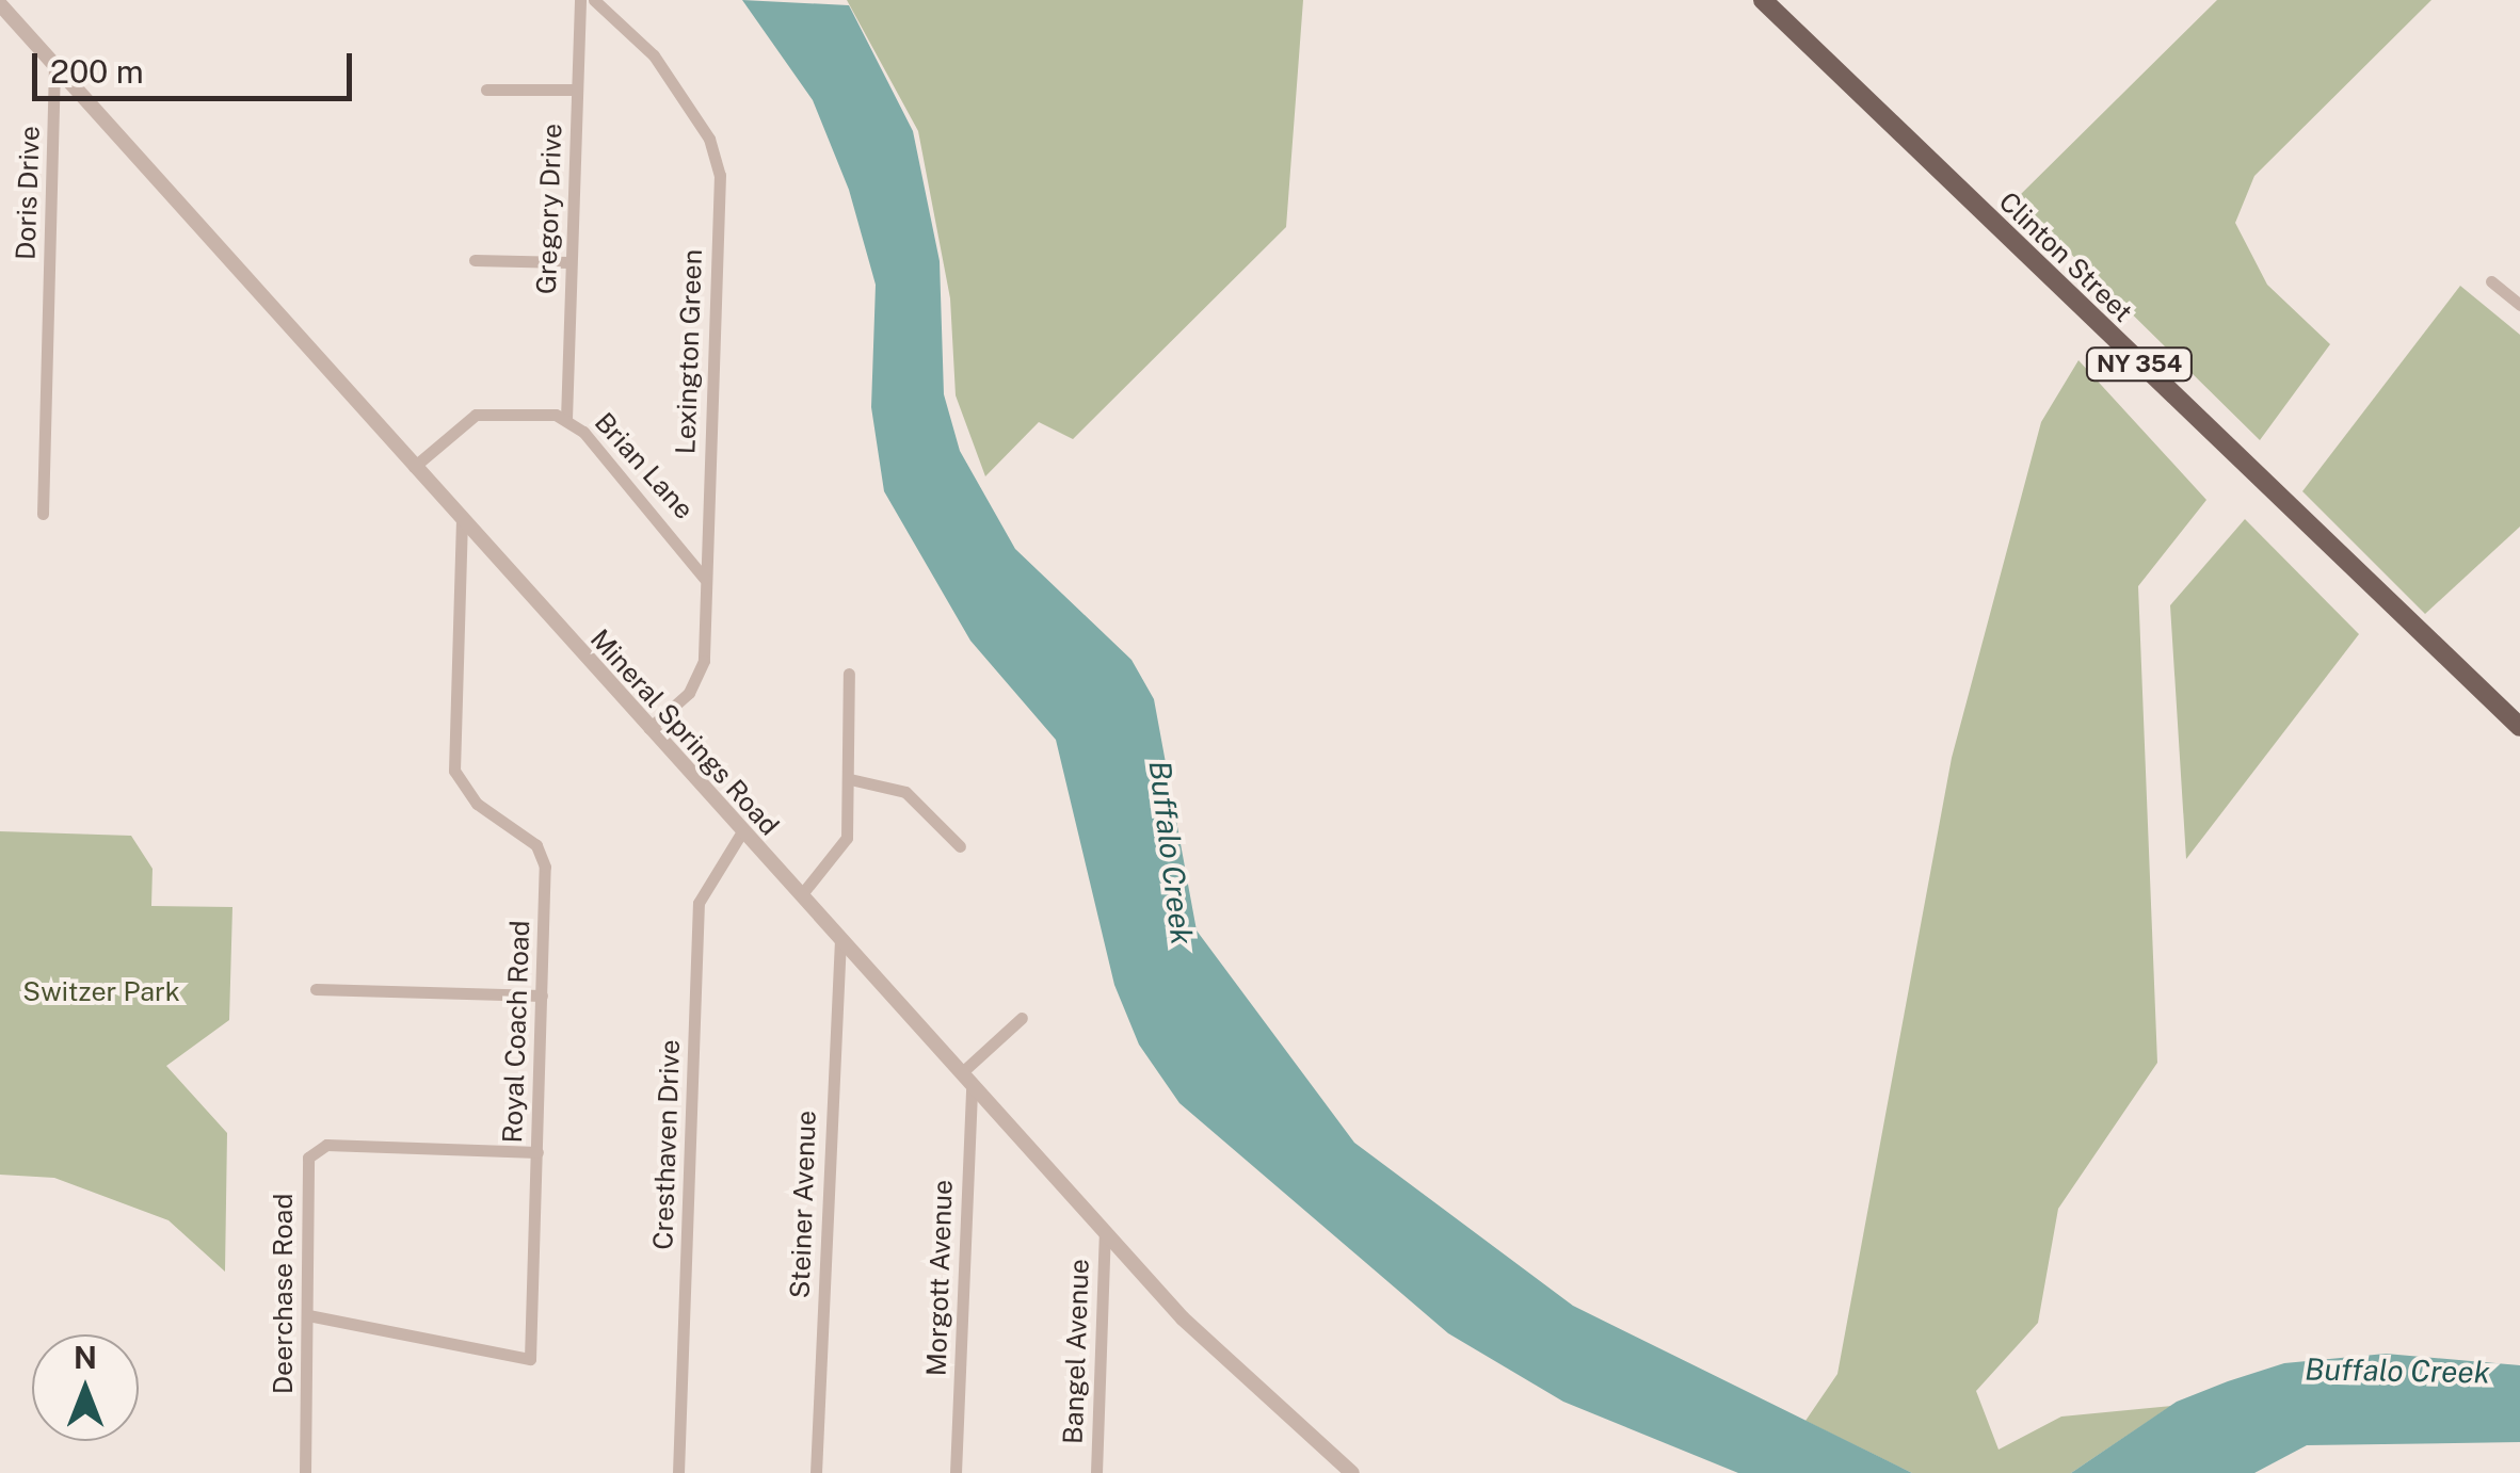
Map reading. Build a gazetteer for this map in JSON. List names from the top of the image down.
{
  "streets": {
    "main road": ["Clinton Street", "NY 354"],
    "street": [
      "Doris Drive",
      "Gregory Drive",
      "Lexington Green",
      "Brian Lane",
      "Mineral Springs Road",
      "Royal Coach Road",
      "Cresthaven Drive",
      "Steiner Avenue",
      "Morgott Avenue",
      "Deerchase Road",
      "Bangel Avenue"
    ]
  },
  "crossings": [
    ["Doris Drive", "Mineral Springs Road"],
    ["Gregory Drive", "Brian Lane"],
    ["Lexington Green", "Brian Lane"],
    ["Lexington Green", "Mineral Springs Road"],
    ["Brian Lane", "Mineral Springs Road"],
    ["Mineral Springs Road", "Royal Coach Road"],
    ["Mineral Springs Road", "Cresthaven Drive"],
    ["Mineral Springs Road", "Steiner Avenue"],
    ["Mineral Springs Road", "Morgott Avenue"],
    ["Mineral Springs Road", "Bangel Avenue"],
    ["Royal Coach Road", "Deerchase Road"]
  ],
  "water": ["Buffalo Creek"],
  "parks": ["Switzer Park"],
  "scale_bar": "200 m",
  "north": "top"
}
